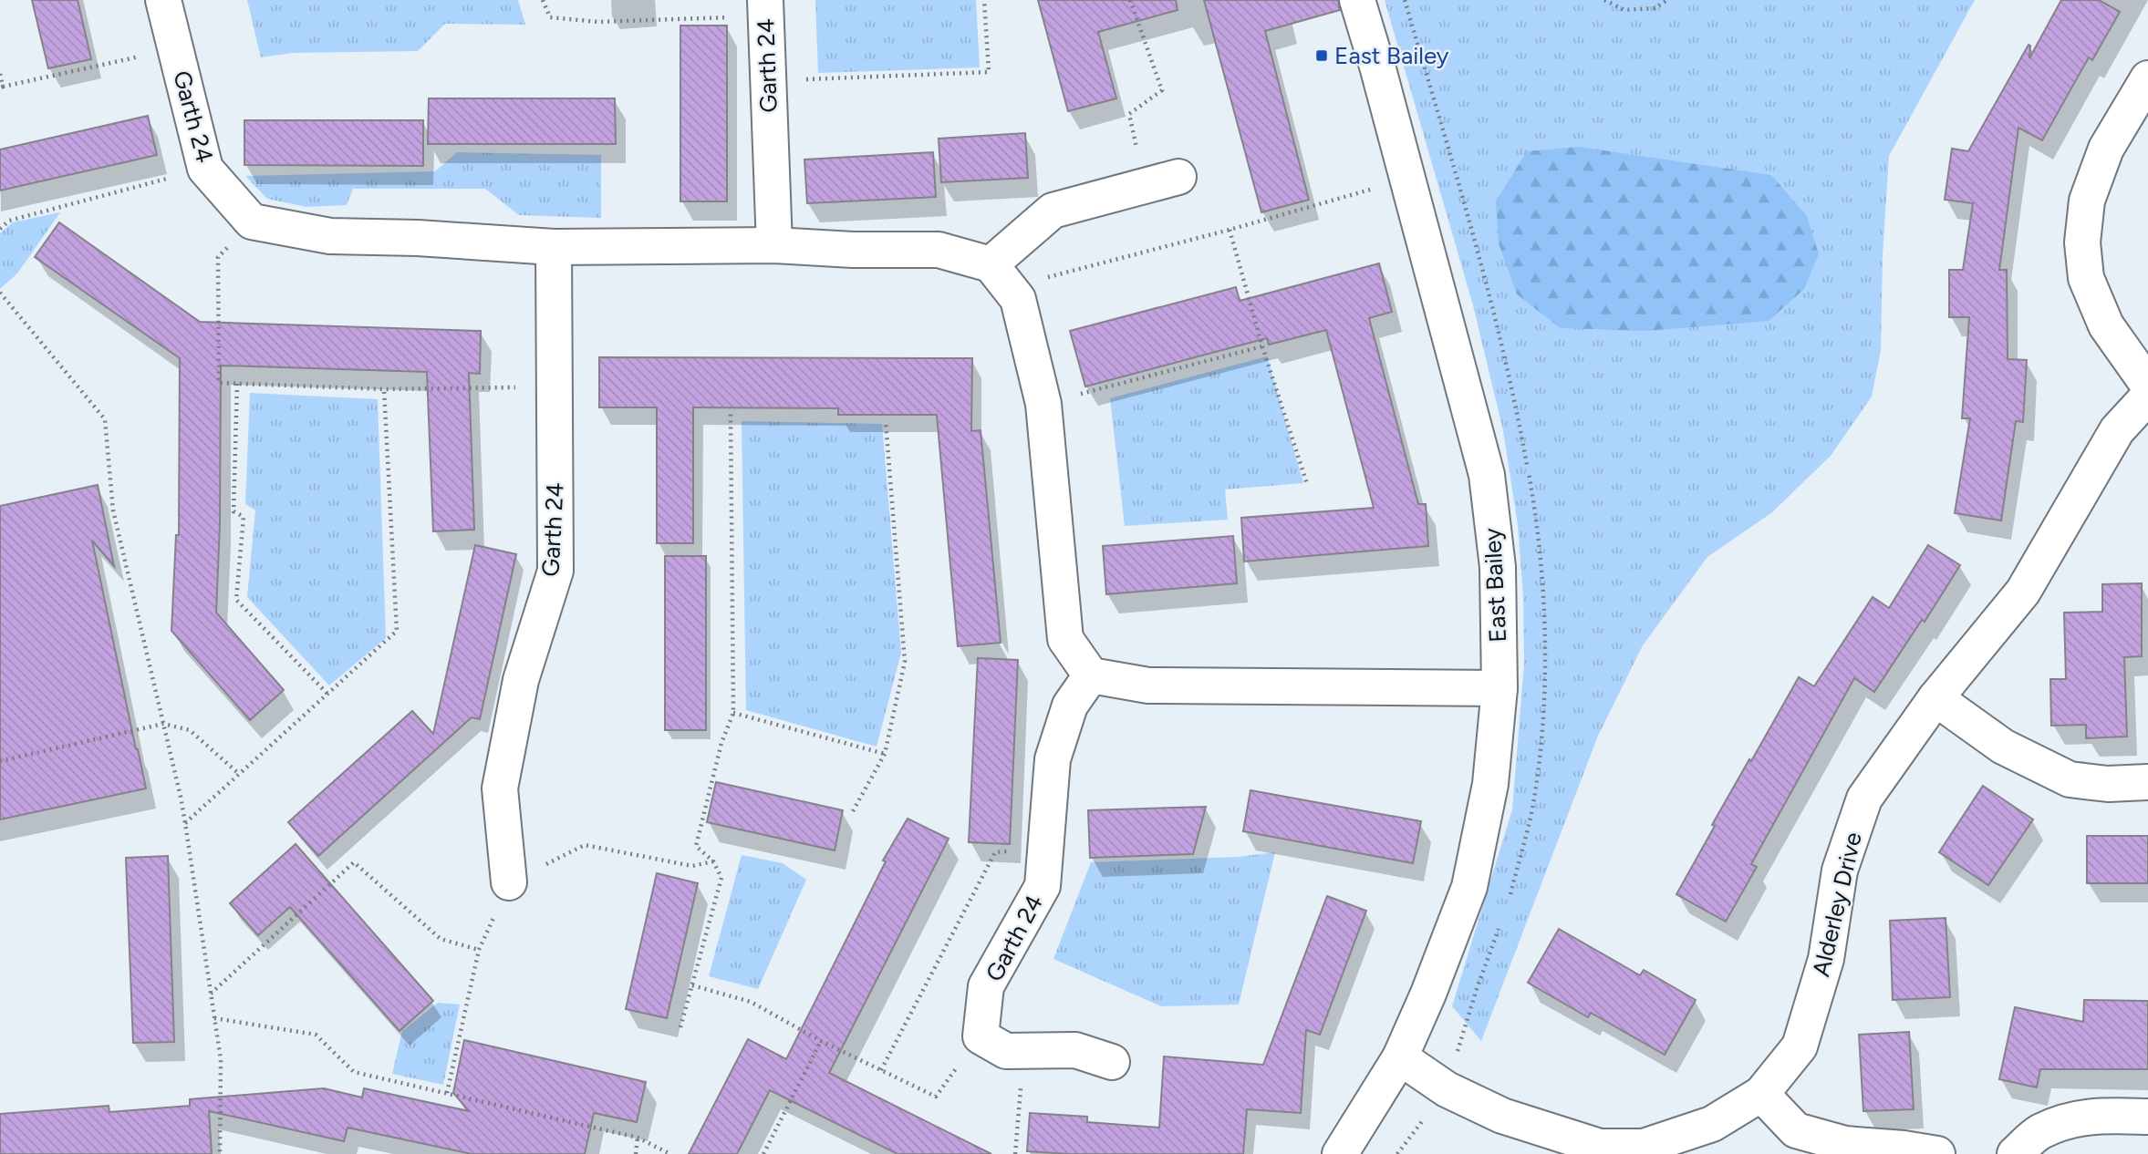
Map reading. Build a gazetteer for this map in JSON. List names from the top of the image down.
{
  "streets": {
    "street": ["Garth 24", "East Bailey", "Alderley Drive"]
  },
  "crossings": [
    ["East Bailey", "Alderley Drive"]
  ],
  "places": {
    "transit": ["East Bailey"]
  }
}
